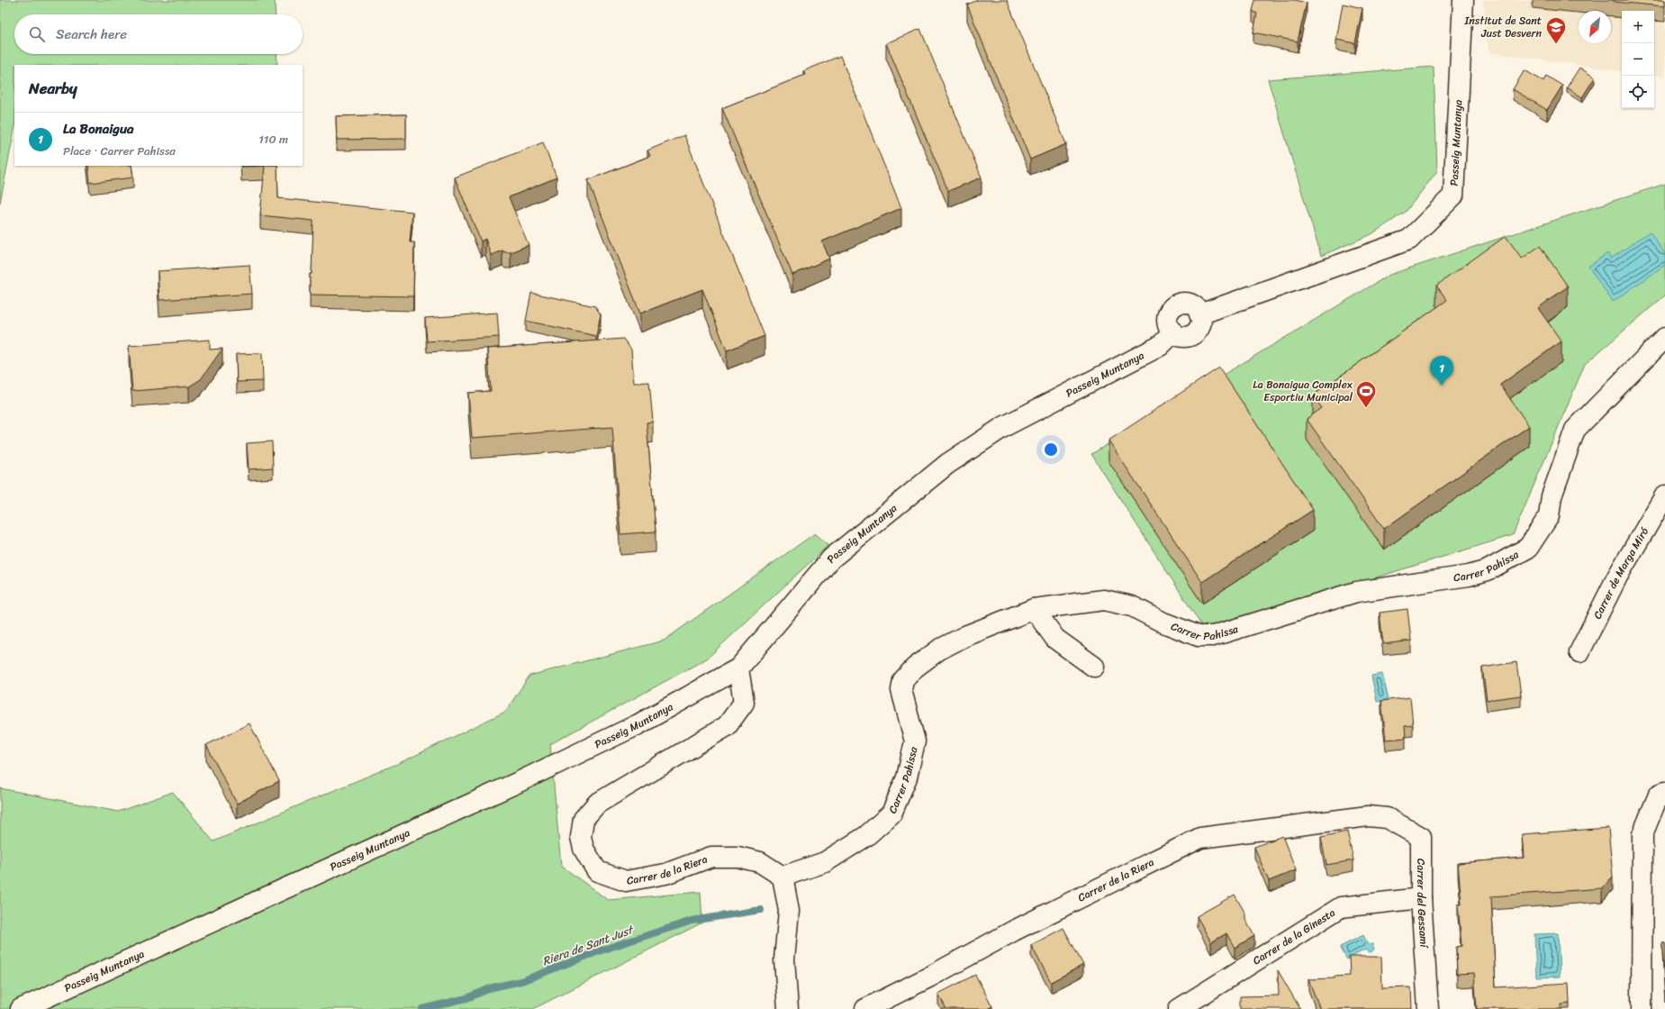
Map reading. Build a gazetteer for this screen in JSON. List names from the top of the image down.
{
  "streets": {
    "street": [
      "Passeig Muntanya",
      "Carrer Pahissa",
      "Carrer de Marga Miró",
      "Carrer de la Riera",
      "Carrer del Gessamí",
      "Carrer de la Ginesta"
    ]
  },
  "crossings": [
    ["Passeig Muntanya", "Carrer de la Riera"],
    ["Carrer Pahissa", "Carrer de la Riera"],
    ["Carrer de la Riera", "Carrer del Gessamí"],
    ["Carrer del Gessamí", "Carrer de la Ginesta"]
  ],
  "water": ["Riera de Sant Just"],
  "places": {
    "school or university": ["Institut de Sant Just Desvern"],
    "sports": ["La Bonaigua Complex Esportiu Municipal"]
  },
  "north": "bottom left",
  "page": {
    "map_buttons": ["+", "−"],
    "search": "Search here",
    "heading": "Nearby",
    "list": [
      {
        "mark": "1",
        "name": "La Bonaigua",
        "note": "Place · Carrer Pahissa",
        "value": "110 m"
      }
    ],
    "pins": "1"
  }
}
